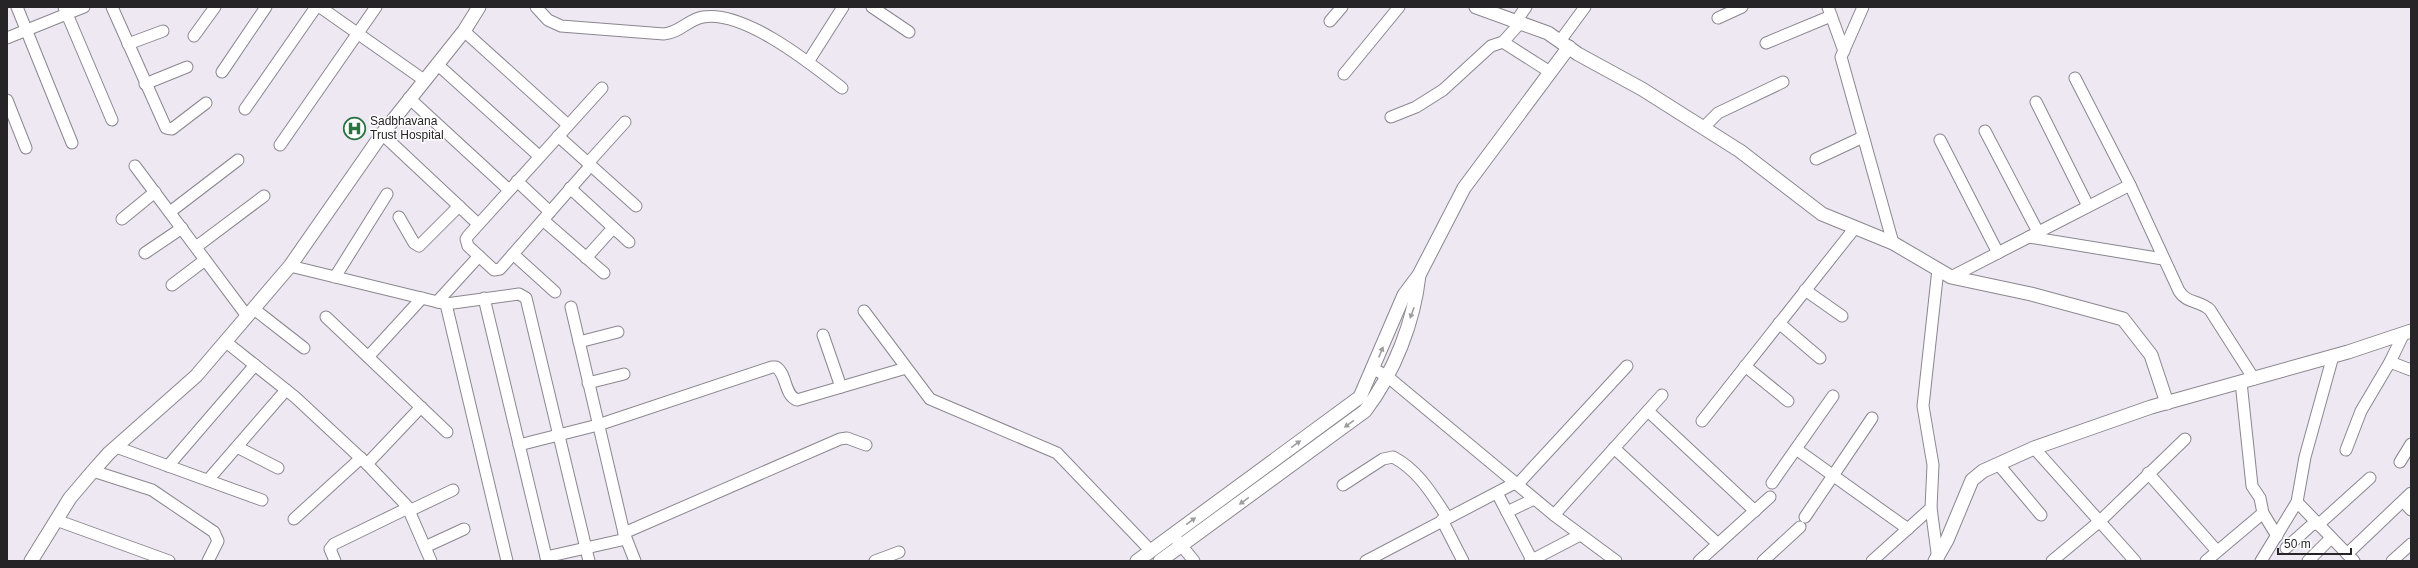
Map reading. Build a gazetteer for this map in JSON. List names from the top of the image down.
{
  "places": {
    "hospital": ["Sadbhavana Trust Hospital"]
  },
  "scale_bar": "50 m"
}
